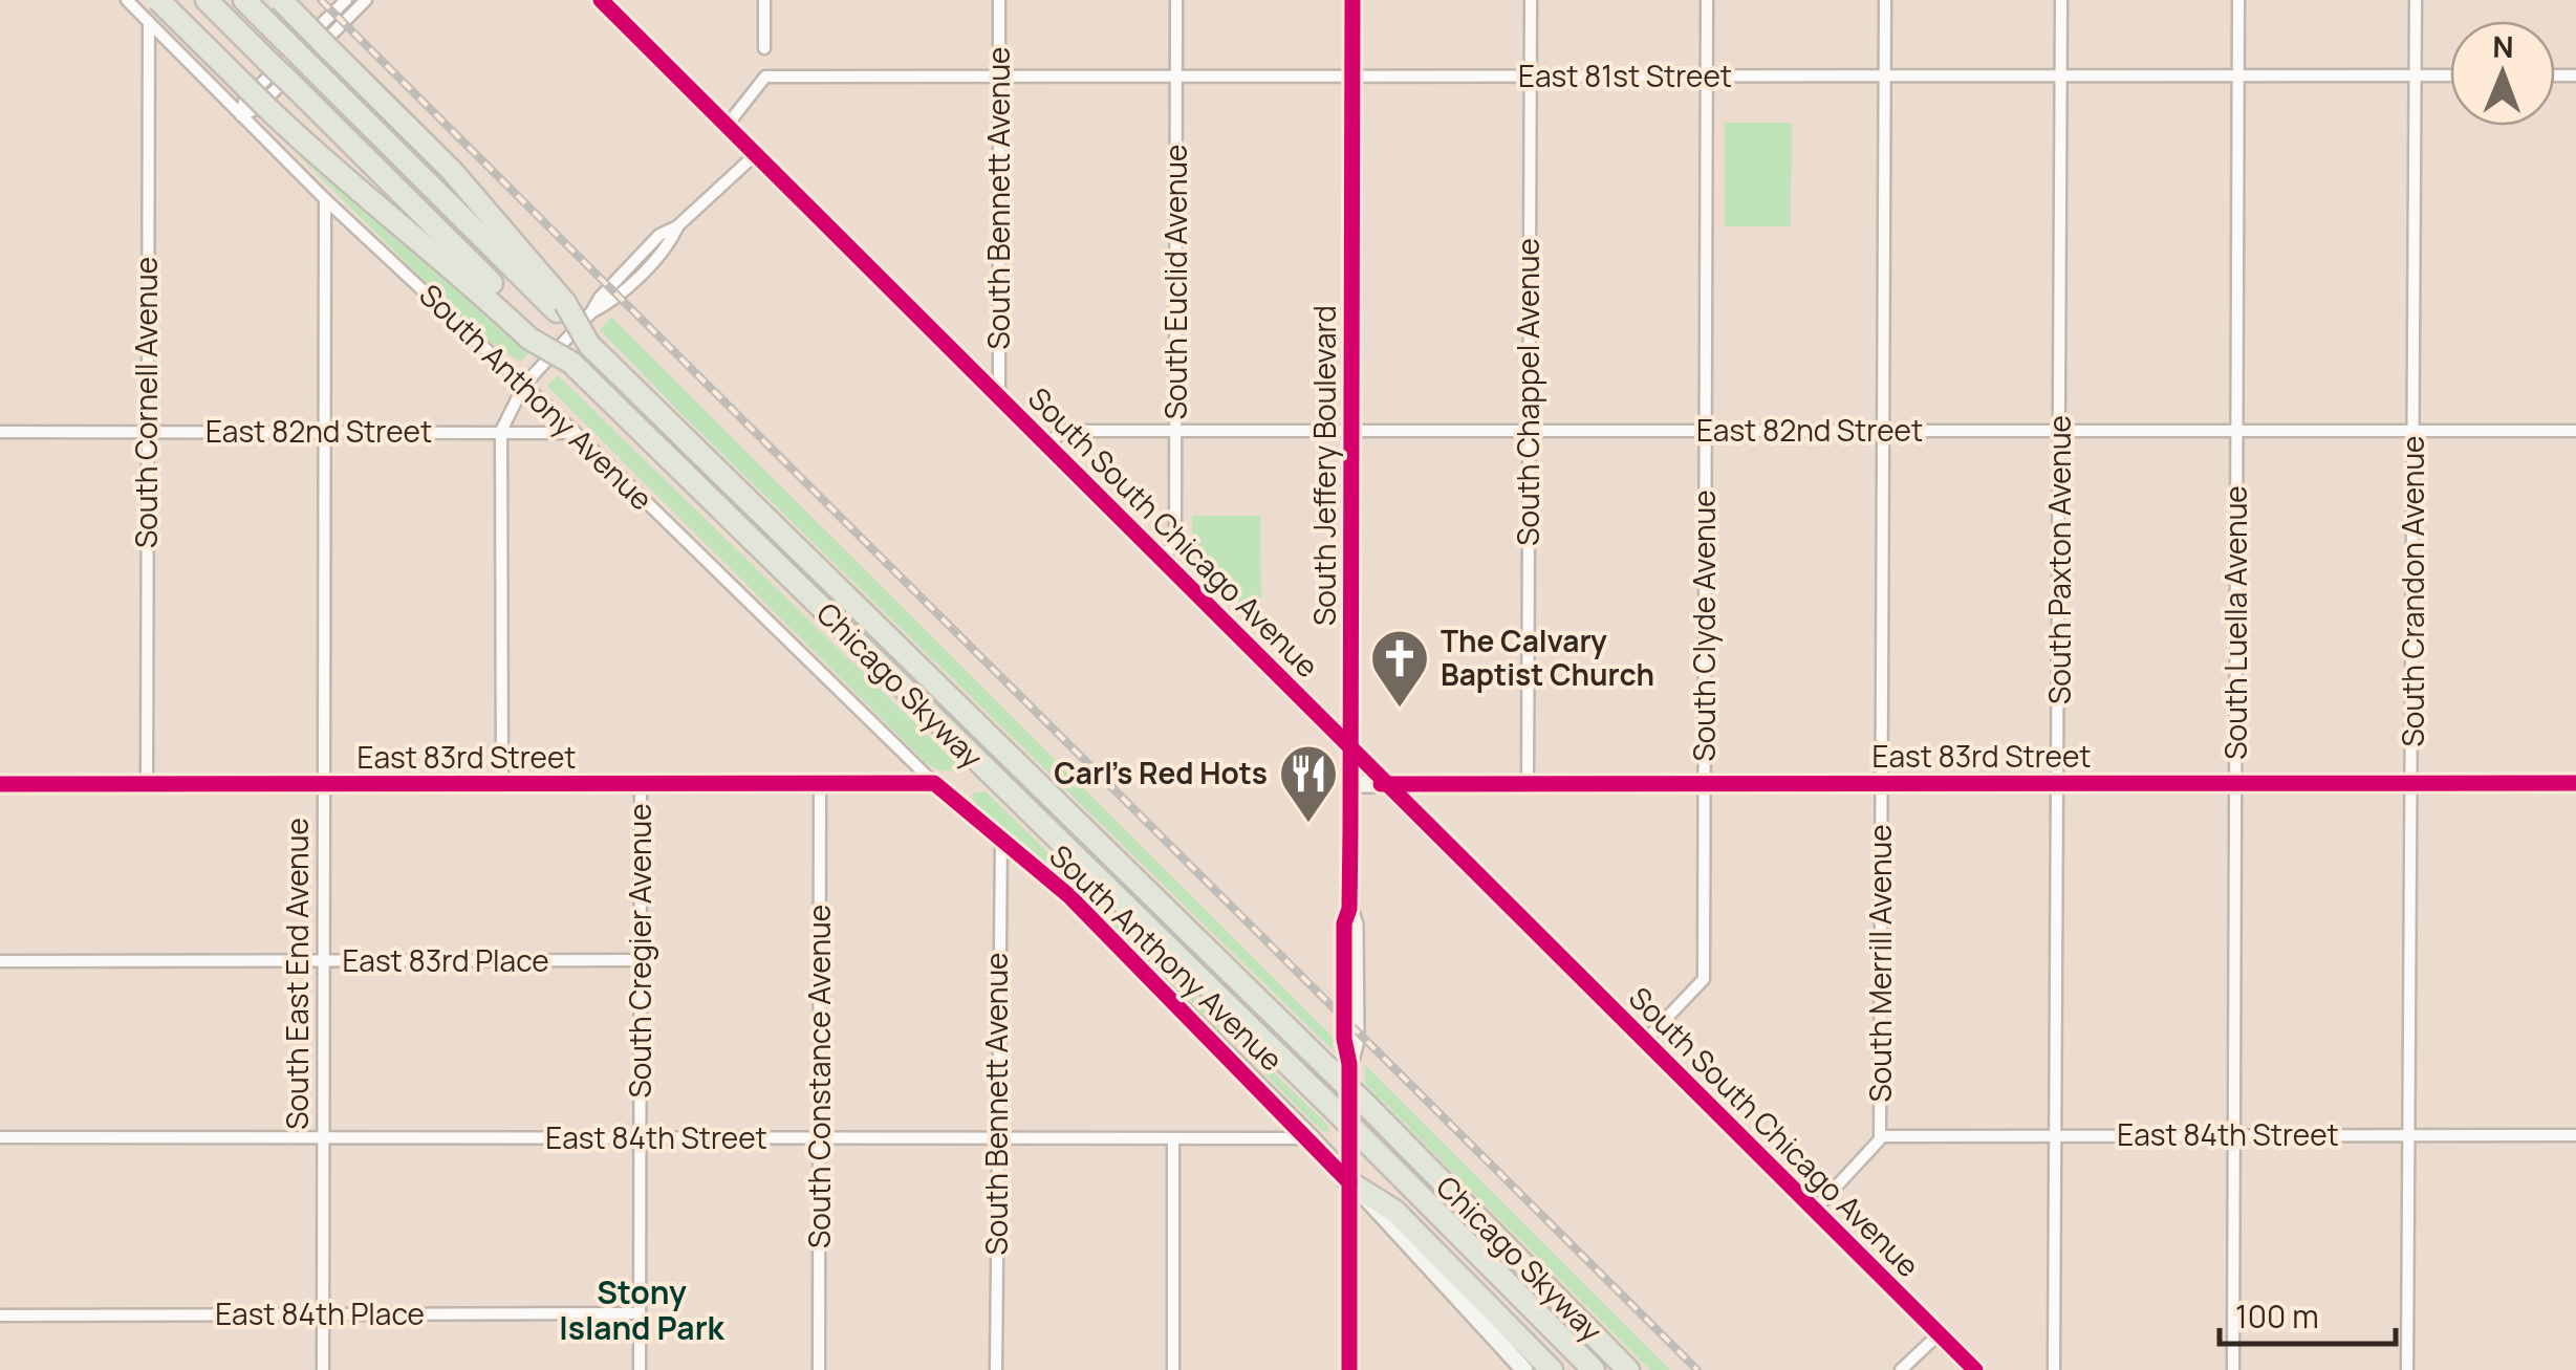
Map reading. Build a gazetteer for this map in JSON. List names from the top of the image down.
{
  "streets": {
    "highway": ["Chicago Skyway"],
    "main road": [
      "South Anthony Avenue",
      "South Jeffery Boulevard",
      "South South Chicago Avenue",
      "East 83rd Street"
    ],
    "street": [
      "East 81st Street",
      "South Bennett Avenue",
      "South Euclid Avenue",
      "South Chappel Avenue",
      "South Cornell Avenue",
      "East 82nd Street",
      "South Paxton Avenue",
      "South Crandon Avenue",
      "South Luella Avenue",
      "South Clyde Avenue",
      "South Cregier Avenue",
      "East 83rd Place",
      "South Merrill Avenue",
      "South East End Avenue",
      "South Constance Avenue",
      "East 84th Street",
      "East 84th Place"
    ]
  },
  "crossings": [
    ["East 81st Street", "South Bennett Avenue"],
    ["East 81st Street", "South Euclid Avenue"],
    ["East 81st Street", "South Chappel Avenue"],
    ["East 81st Street", "South Jeffery Boulevard"],
    ["East 81st Street", "South South Chicago Avenue"],
    ["East 81st Street", "South Paxton Avenue"],
    ["East 81st Street", "South Crandon Avenue"],
    ["East 81st Street", "South Luella Avenue"],
    ["East 81st Street", "South Clyde Avenue"],
    ["East 81st Street", "South Merrill Avenue"],
    ["South Bennett Avenue", "South Anthony Avenue"],
    ["South Bennett Avenue", "South South Chicago Avenue"],
    ["South Bennett Avenue", "East 84th Street"],
    ["South Euclid Avenue", "East 82nd Street"],
    ["South Euclid Avenue", "South South Chicago Avenue"],
    ["South Chappel Avenue", "East 82nd Street"],
    ["South Chappel Avenue", "East 83rd Street"],
    ["South Anthony Avenue", "South Cornell Avenue"],
    ["South Anthony Avenue", "East 82nd Street"],
    ["South Anthony Avenue", "South Jeffery Boulevard"],
    ["South Anthony Avenue", "East 83rd Street"],
    ["South Anthony Avenue", "South East End Avenue"],
    ["South Anthony Avenue", "East 84th Street"],
    ["South Cornell Avenue", "East 82nd Street"],
    ["South Cornell Avenue", "East 83rd Street"],
    ["East 82nd Street", "South Jeffery Boulevard"],
    ["East 82nd Street", "South South Chicago Avenue"],
    ["East 82nd Street", "South Paxton Avenue"],
    ["East 82nd Street", "South Crandon Avenue"],
    ["East 82nd Street", "South Luella Avenue"],
    ["East 82nd Street", "South Clyde Avenue"],
    ["East 82nd Street", "South Merrill Avenue"],
    ["East 82nd Street", "South East End Avenue"],
    ["South Jeffery Boulevard", "South South Chicago Avenue"],
    ["South Jeffery Boulevard", "Chicago Skyway"],
    ["South Jeffery Boulevard", "East 83rd Street"],
    ["South South Chicago Avenue", "South Clyde Avenue"],
    ["South South Chicago Avenue", "East 83rd Street"],
    ["South South Chicago Avenue", "South Merrill Avenue"],
    ["South Paxton Avenue", "East 83rd Street"],
    ["South Paxton Avenue", "East 84th Street"],
    ["South Crandon Avenue", "East 83rd Street"],
    ["South Crandon Avenue", "East 84th Street"],
    ["South Luella Avenue", "East 83rd Street"],
    ["South Luella Avenue", "East 84th Street"],
    ["South Clyde Avenue", "East 83rd Street"],
    ["East 83rd Street", "South Cregier Avenue"],
    ["East 83rd Street", "South Merrill Avenue"],
    ["East 83rd Street", "South East End Avenue"],
    ["East 83rd Street", "South Constance Avenue"],
    ["South Cregier Avenue", "East 83rd Place"],
    ["South Cregier Avenue", "East 84th Street"],
    ["South Cregier Avenue", "East 84th Place"],
    ["East 83rd Place", "South East End Avenue"],
    ["South Merrill Avenue", "East 84th Street"],
    ["South East End Avenue", "East 84th Street"],
    ["South East End Avenue", "East 84th Place"],
    ["South Constance Avenue", "East 84th Street"]
  ],
  "districts": ["Stony Island Park"],
  "places": {
    "church": ["The Calvary Baptist Church"],
    "restaurant": ["Carl's Red Hots"]
  },
  "scale_bar": "100 m",
  "north": "top"
}
